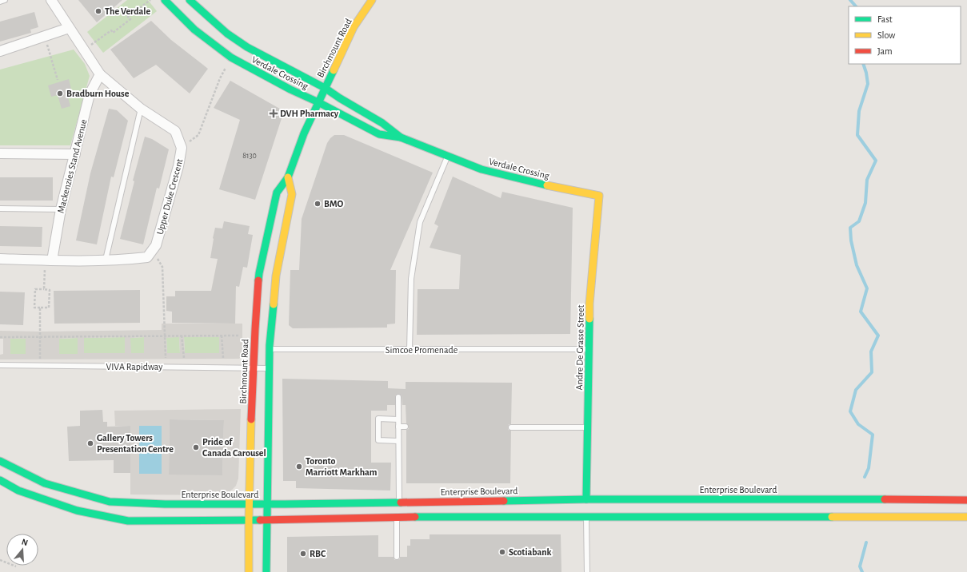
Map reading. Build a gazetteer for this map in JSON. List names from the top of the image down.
{
  "streets": {
    "main road": [
      "Birchmount Road",
      "Verdale Crossing",
      "Andre De Grasse Street",
      "Enterprise Boulevard"
    ],
    "street": ["Mackenzies Stand Avenue", "Upper Duke Crescent"],
    "lane": ["Simcoe Promenade", "VIVA Rapidway"]
  },
  "crossings": [
    ["Birchmount Road", "Verdale Crossing"],
    ["Birchmount Road", "Simcoe Promenade"],
    ["Birchmount Road", "VIVA Rapidway"],
    ["Birchmount Road", "Enterprise Boulevard"],
    ["Verdale Crossing", "Andre De Grasse Street"],
    ["Mackenzies Stand Avenue", "Upper Duke Crescent"],
    ["Andre De Grasse Street", "Simcoe Promenade"],
    ["Andre De Grasse Street", "Enterprise Boulevard"]
  ],
  "places": {
    "other": [
      "The Verdale",
      "Bradburn House",
      "BMO",
      "Gallery Towers Presentation Centre",
      "Pride of Canada Carousel",
      "Toronto Marriott Markham",
      "Scotiabank",
      "RBC"
    ],
    "health": ["DVH Pharmacy"]
  },
  "house_numbers": ["8130"],
  "legend": ["Fast", "Slow", "Jam"],
  "north": "top"
}
